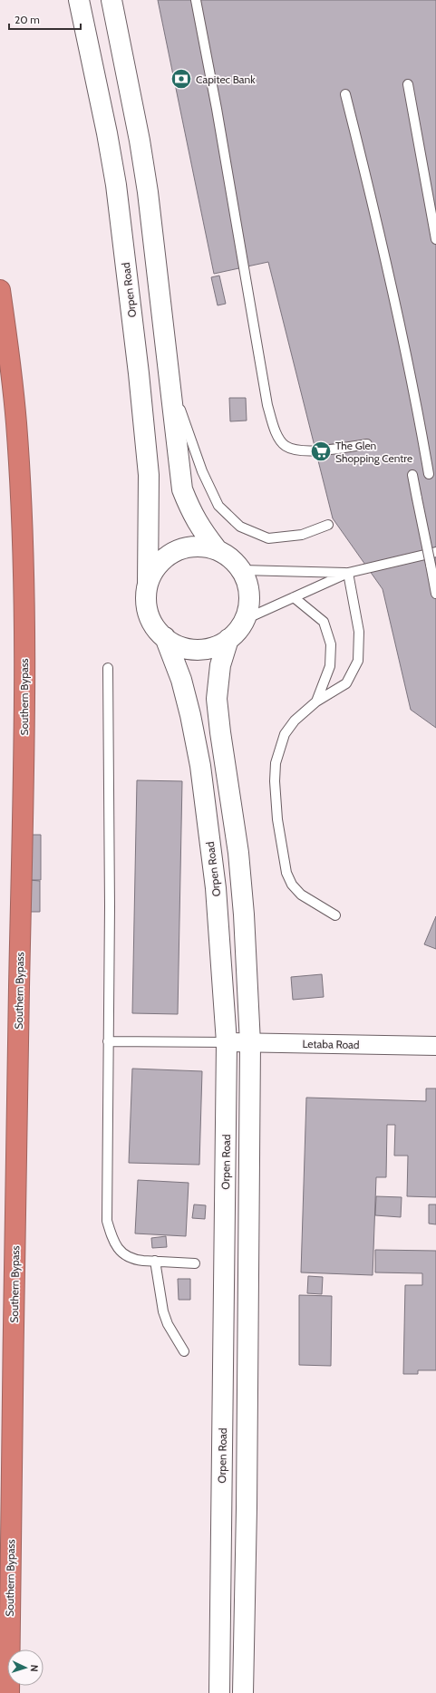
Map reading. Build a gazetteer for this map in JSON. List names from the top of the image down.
{
  "streets": {
    "highway": ["Southern Bypass"],
    "street": ["Orpen Road", "Letaba Road"]
  },
  "crossings": [
    ["Orpen Road", "Letaba Road"]
  ],
  "places": {
    "bank": ["Capitec Bank"],
    "supermarket": ["The Glen Shopping Centre"]
  },
  "scale_bar": "20 m",
  "north": "right"
}
